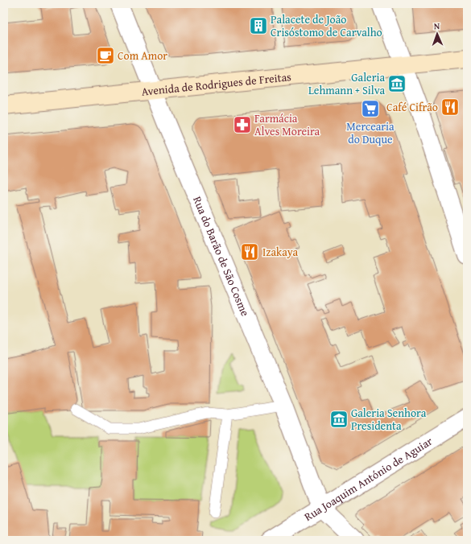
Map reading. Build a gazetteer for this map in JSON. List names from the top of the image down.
{
  "streets": {
    "main road": ["Avenida de Rodrigues de Freitas"],
    "street": ["Rua do Barão de São Cosme", "Rua Joaquim António de Aguiar"]
  },
  "crossings": [
    ["Avenida de Rodrigues de Freitas", "Rua do Barão de São Cosme"],
    ["Rua do Barão de São Cosme", "Rua Joaquim António de Aguiar"]
  ],
  "places": {
    "building": ["Palacete de João Crisóstomo de Carvalho"],
    "cafe": ["Com Amor"],
    "museum": ["Galeria Lehmann + Silva", "Galeria Senhora Presidenta"],
    "restaurant": ["Café Cifrão", "Izakaya"],
    "supermarket": ["Mercearia do Duque"],
    "pharmacy": ["Farmácia Alves Moreira"]
  },
  "north": "top"
}
